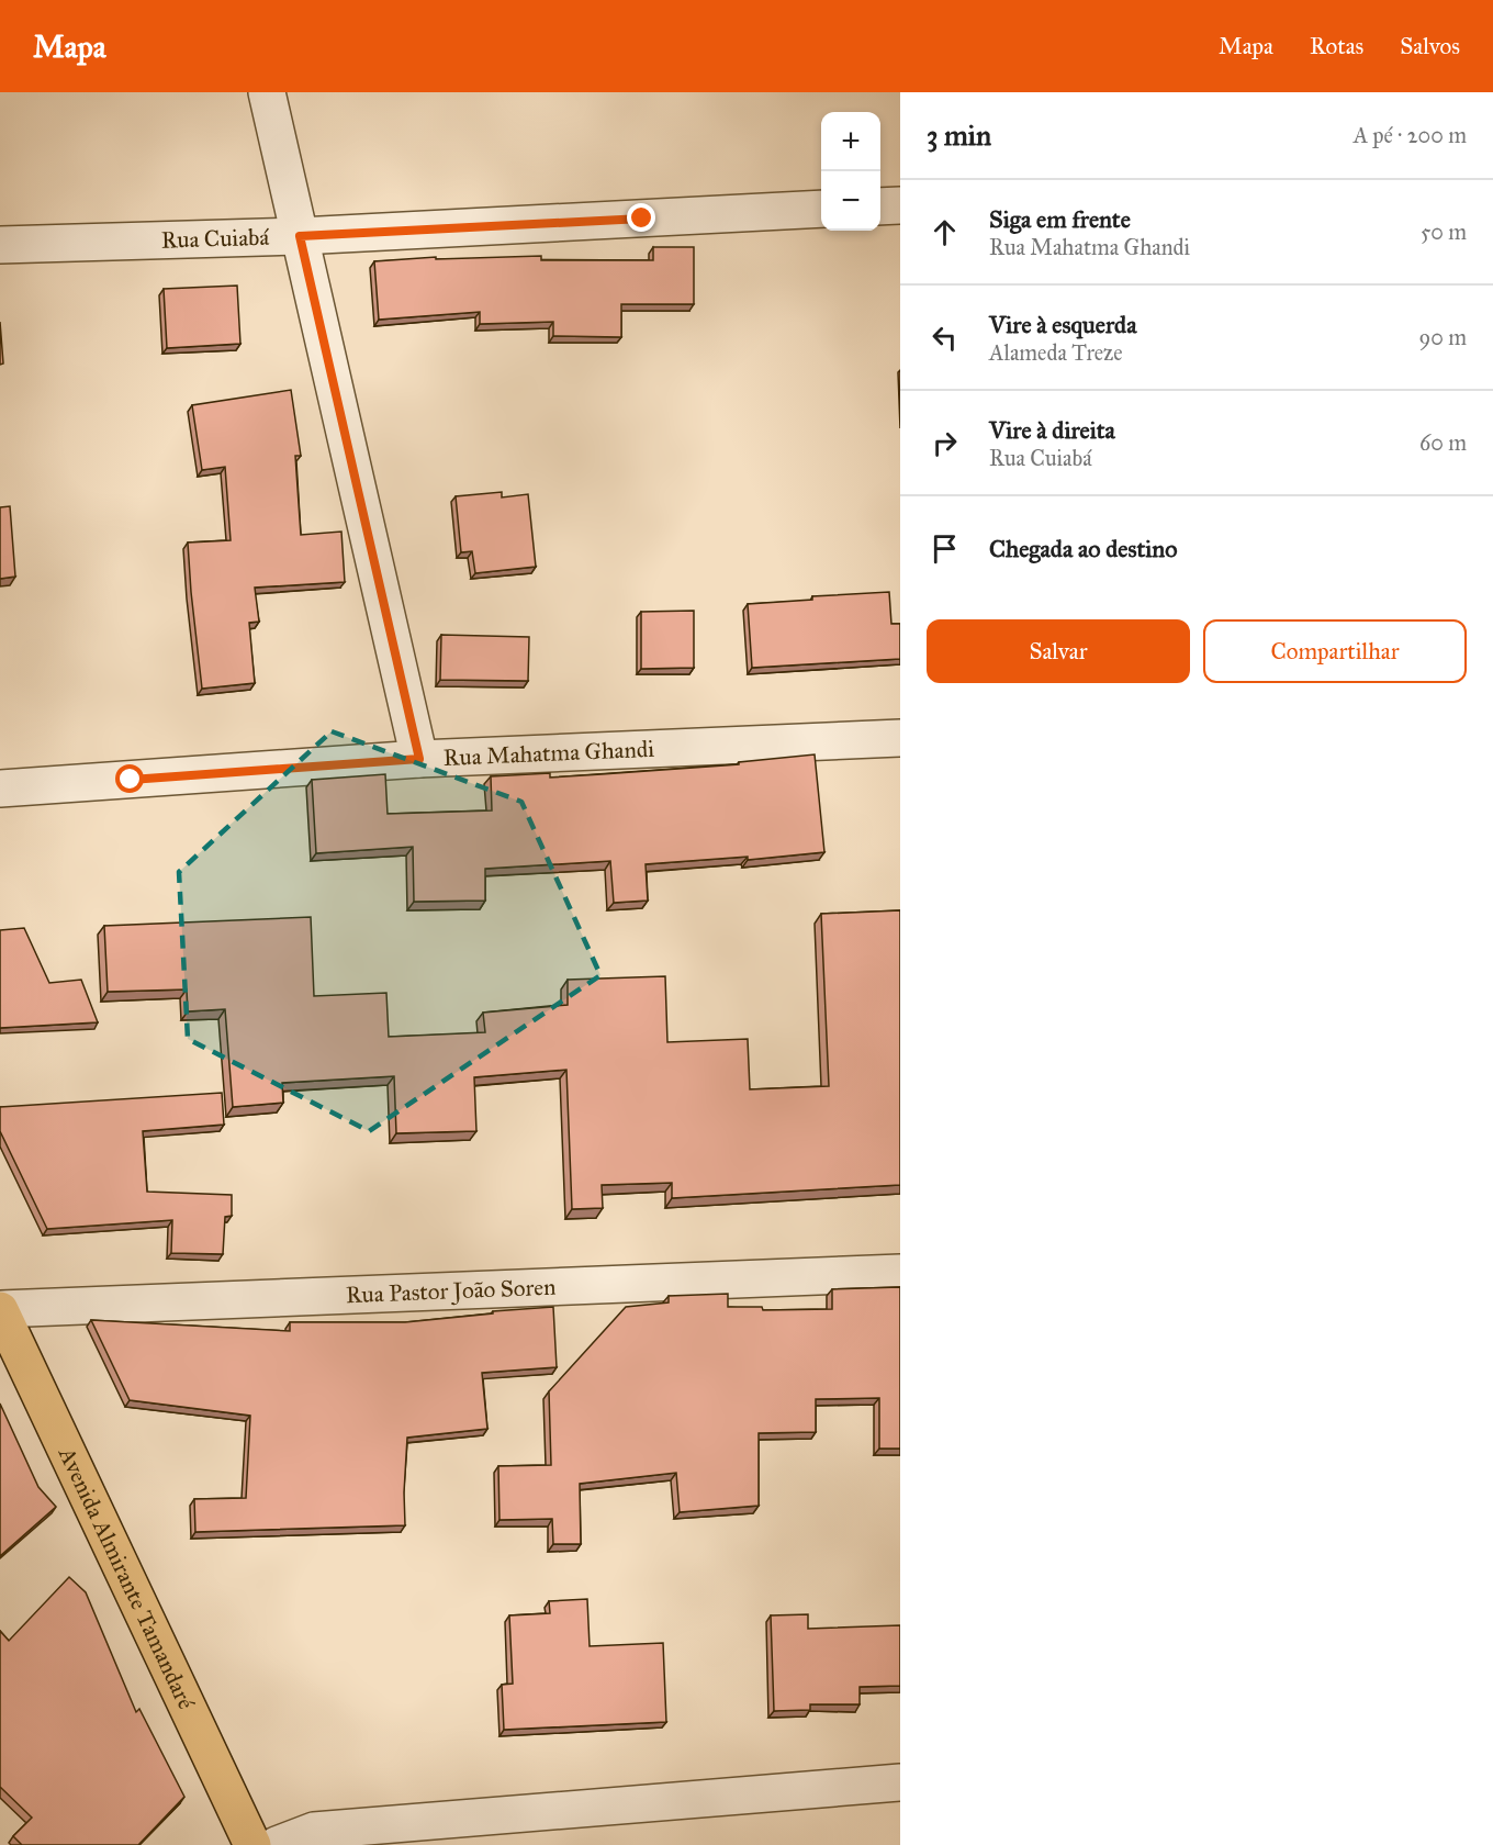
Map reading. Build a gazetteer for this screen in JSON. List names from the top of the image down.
{
  "streets": {
    "highway": ["Avenida Almirante Tamandaré"],
    "street": ["Rua Cuiabá", "Rua Mahatma Ghandi", "Rua Pastor João Soren"]
  },
  "crossings": [
    ["Rua Pastor João Soren", "Avenida Almirante Tamandaré"]
  ],
  "page": {
    "header": "Mapa",
    "nav": ["Mapa", "Rotas", "Salvos"],
    "heading": ["3 min", "A pé · 200 m"],
    "map_buttons": ["+", "−"],
    "list": [
      ["Siga em frente", "Rua Mahatma Ghandi", "50 m"],
      ["Vire à esquerda", "Alameda Treze", "90 m"],
      ["Vire à direita", "Rua Cuiabá", "60 m"],
      "Chegada ao destino"
    ],
    "buttons": ["Salvar", "Compartilhar"]
  }
}
